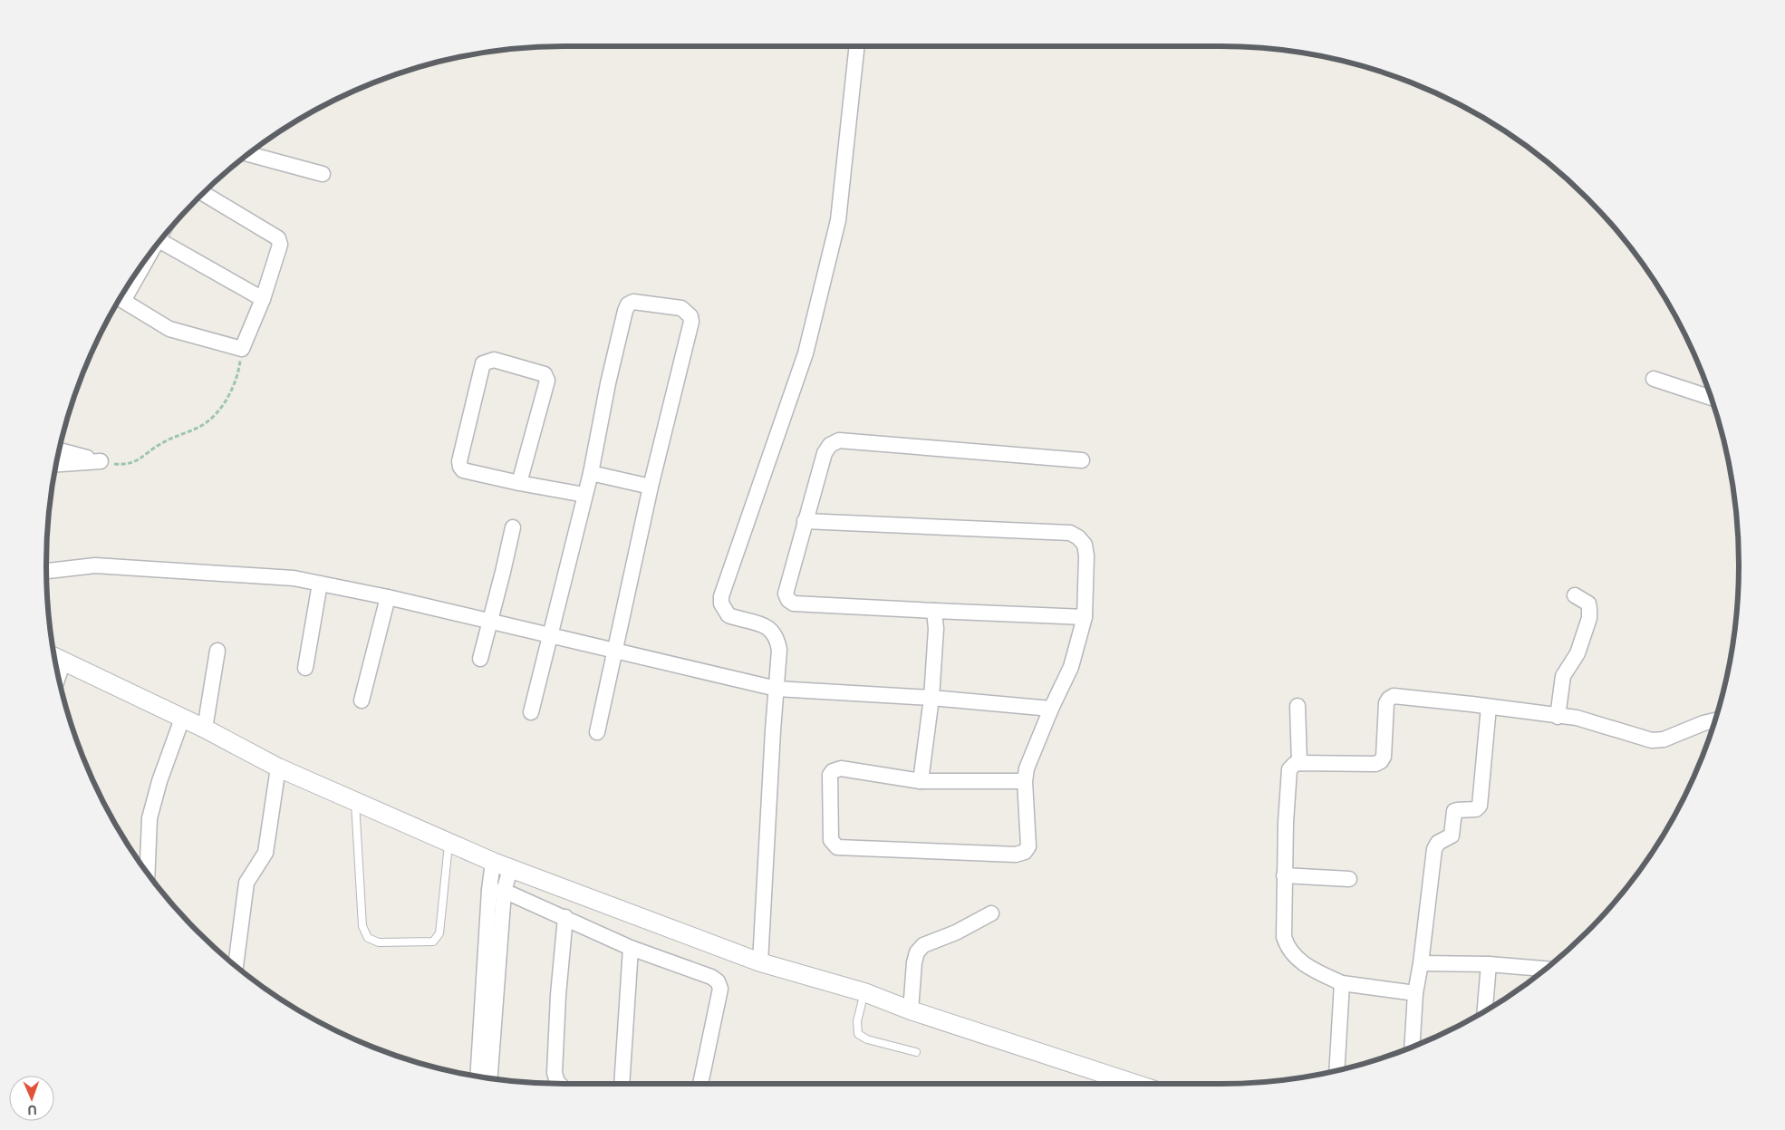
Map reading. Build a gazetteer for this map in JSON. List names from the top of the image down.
{
  "north": "bottom"
}
